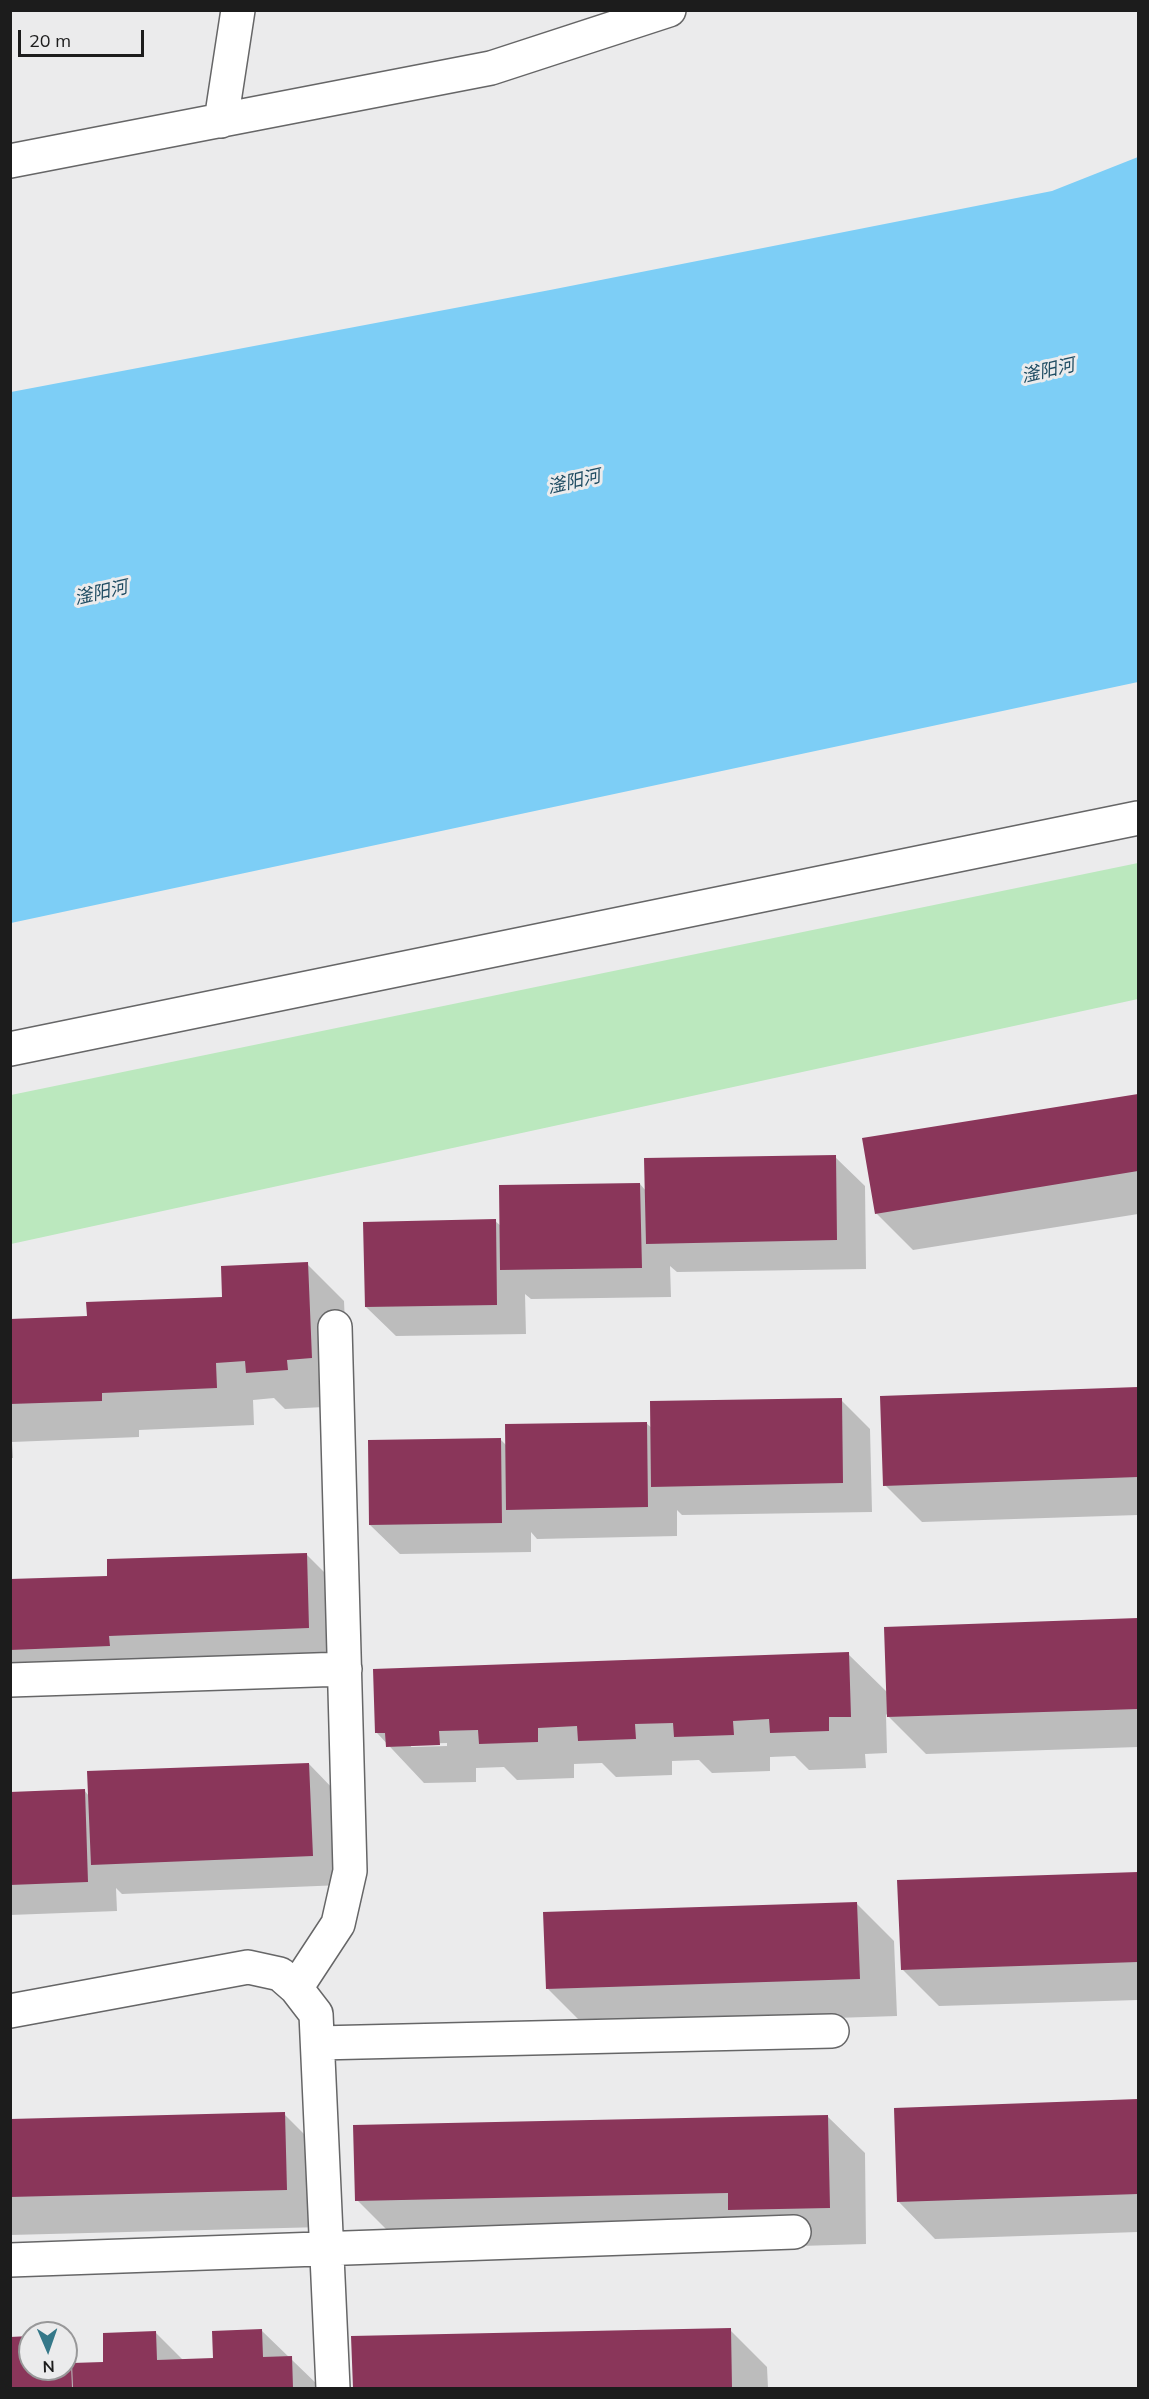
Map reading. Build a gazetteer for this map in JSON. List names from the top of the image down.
{
  "water": ["滏阳河"],
  "scale_bar": "20 m",
  "north": "bottom"
}
